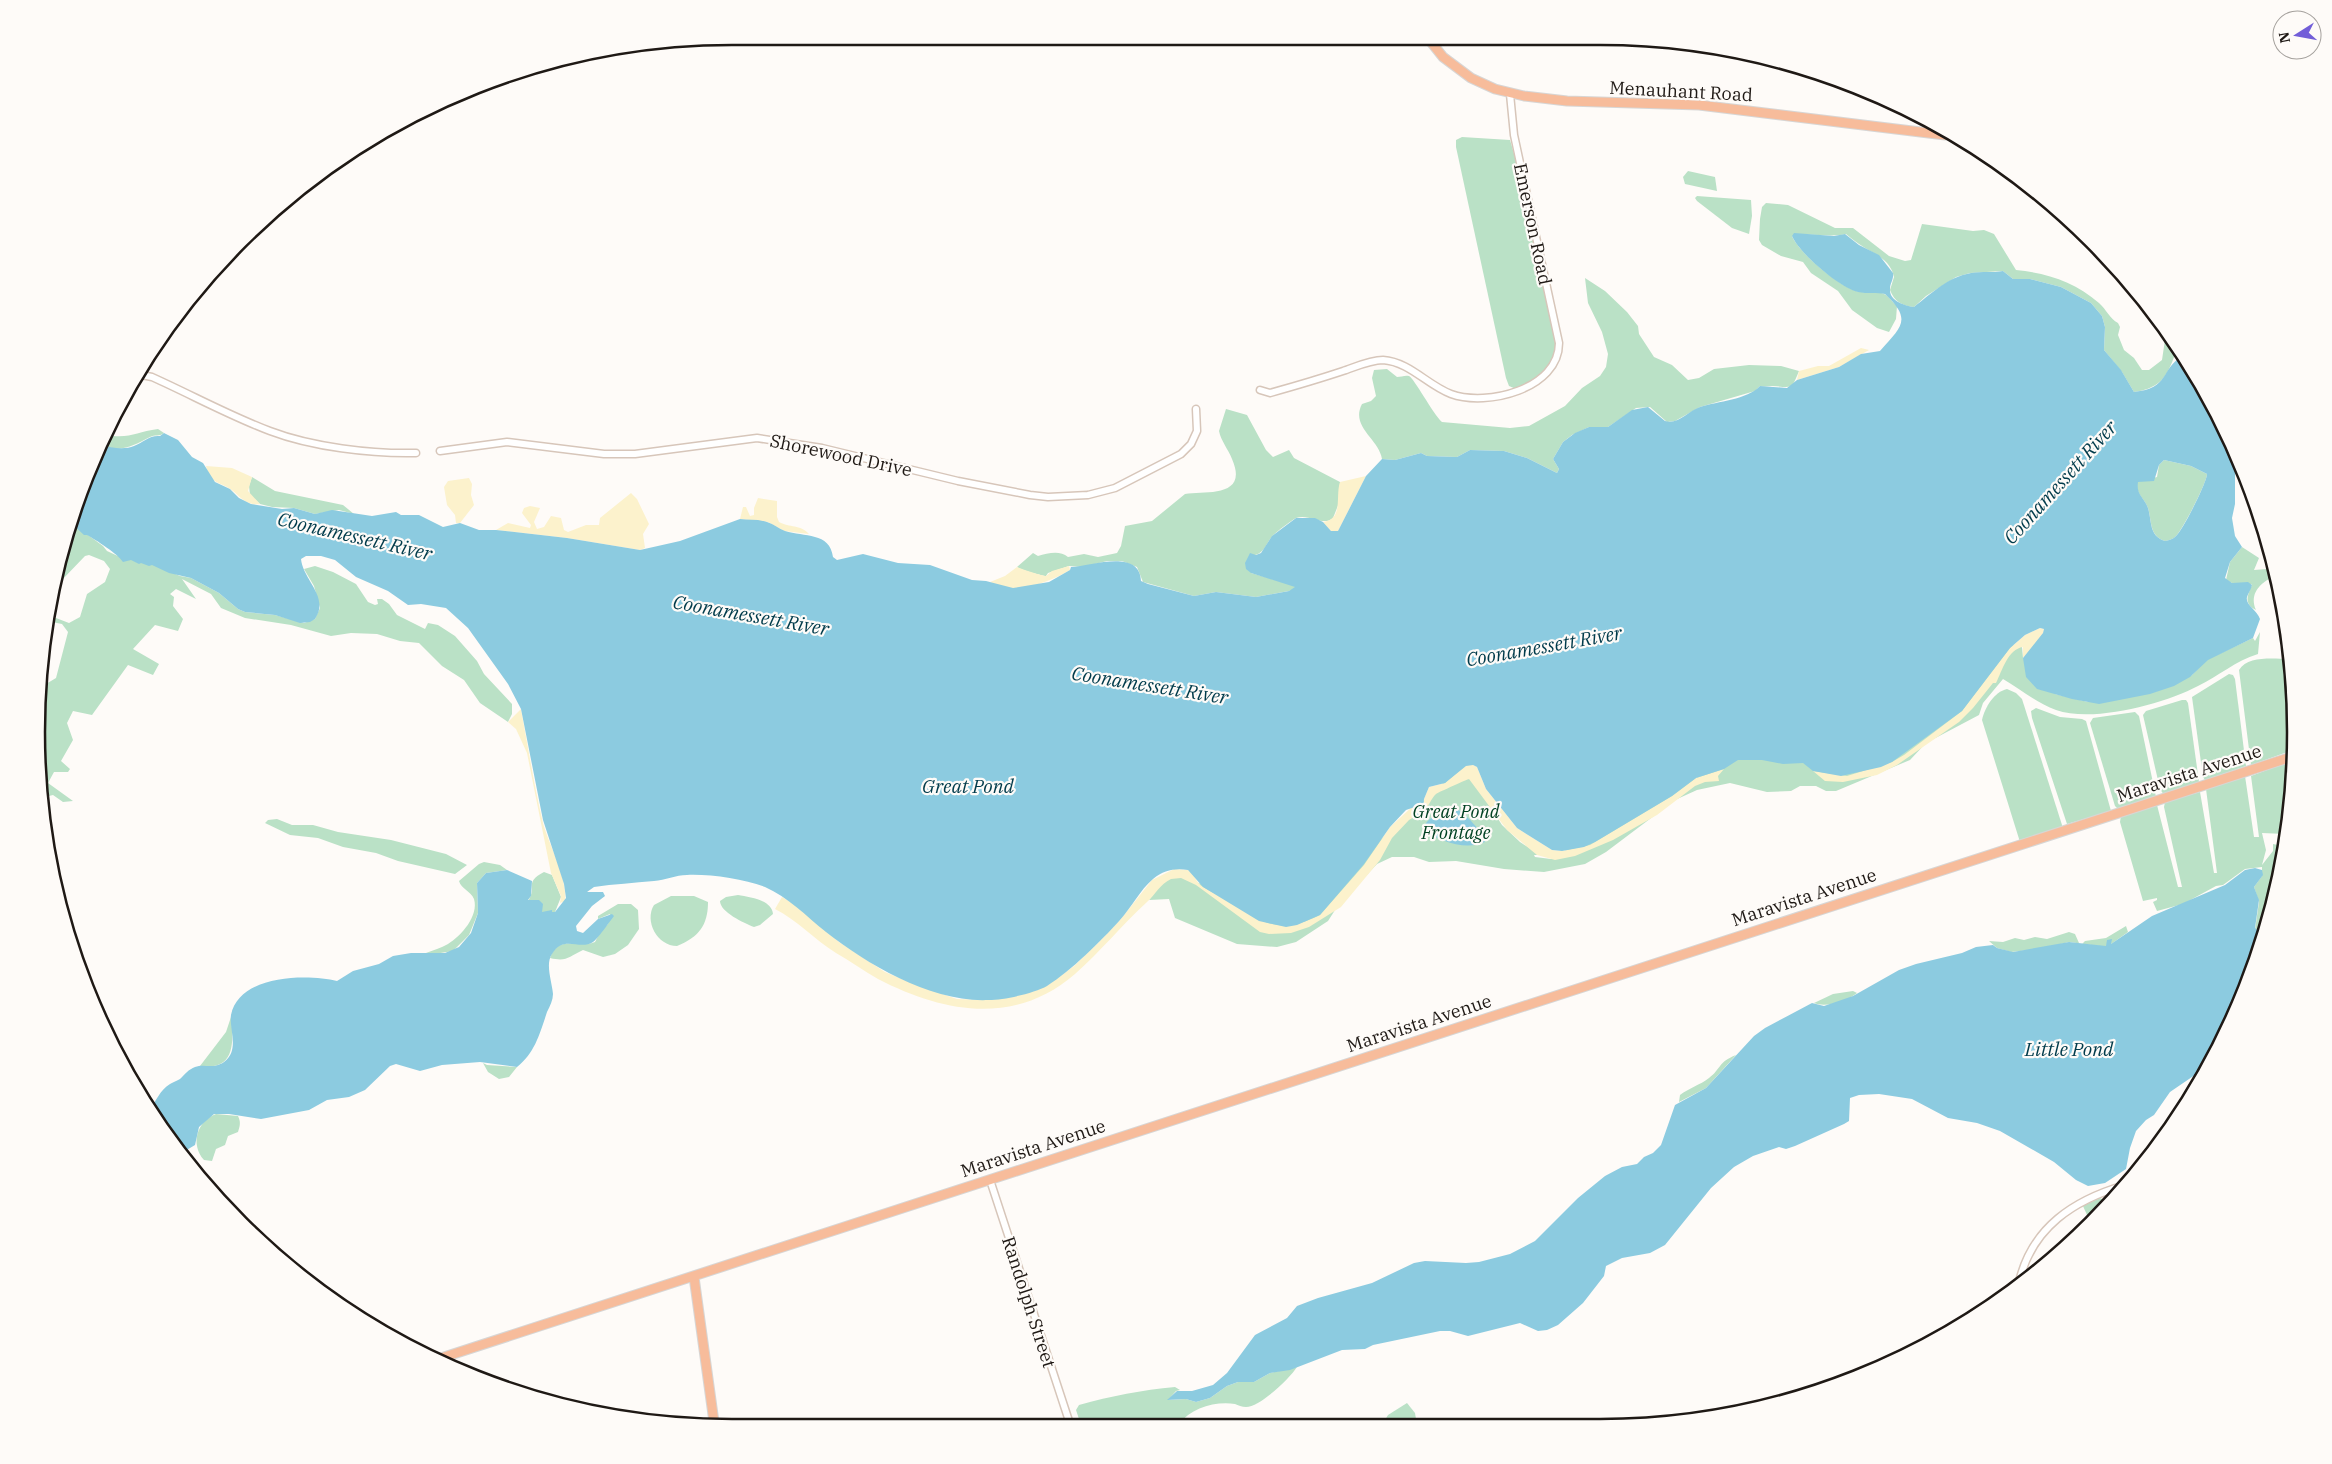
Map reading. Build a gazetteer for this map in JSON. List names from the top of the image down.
{
  "streets": {
    "main road": ["Menauhant Road", "Maravista Avenue"],
    "street": ["Emerson Road", "Shorewood Drive", "Randolph Street"]
  },
  "crossings": [
    ["Menauhant Road", "Emerson Road"],
    ["Maravista Avenue", "Randolph Street"]
  ],
  "water": ["Coonamessett River", "Great Pond", "Little Pond"],
  "parks": ["Great Pond Frontage"],
  "north": "left"
}
